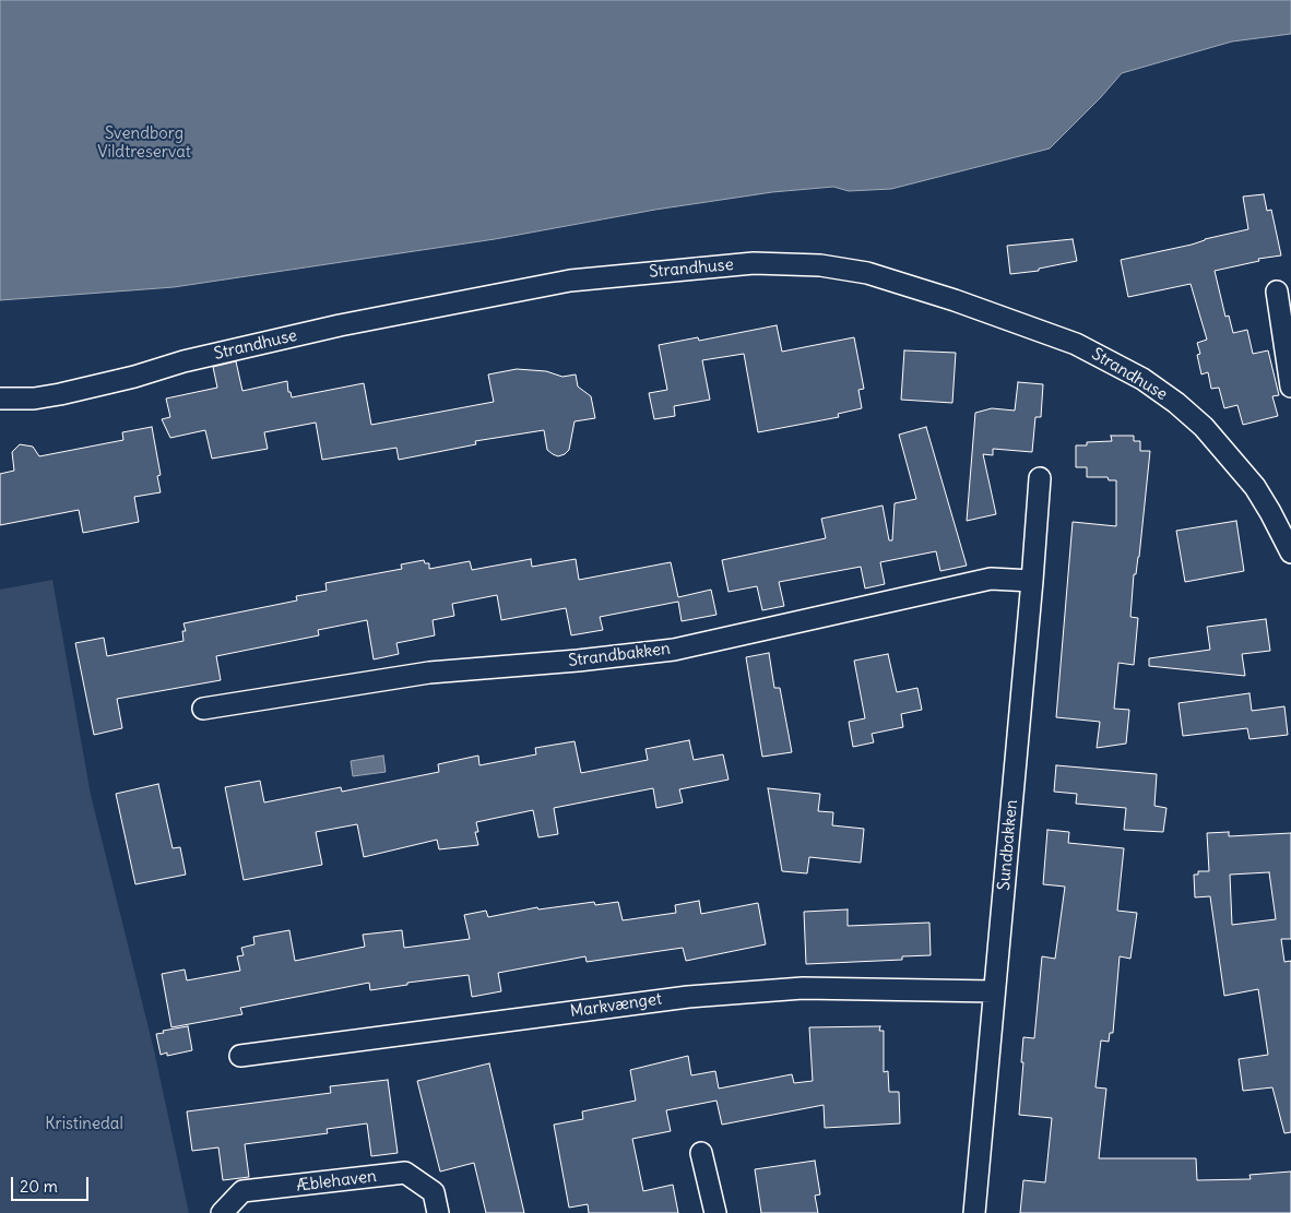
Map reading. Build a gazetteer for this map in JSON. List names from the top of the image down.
{
  "streets": {
    "street": [
      "Strandhuse",
      "Strandbakken",
      "Sundbakken",
      "Markvænget",
      "Æblehaven"
    ]
  },
  "crossings": [
    ["Strandbakken", "Sundbakken"],
    ["Sundbakken", "Markvænget"]
  ],
  "parks": ["Svendborg Vildtreservat", "Kristinedal"],
  "scale_bar": "20 m"
}
